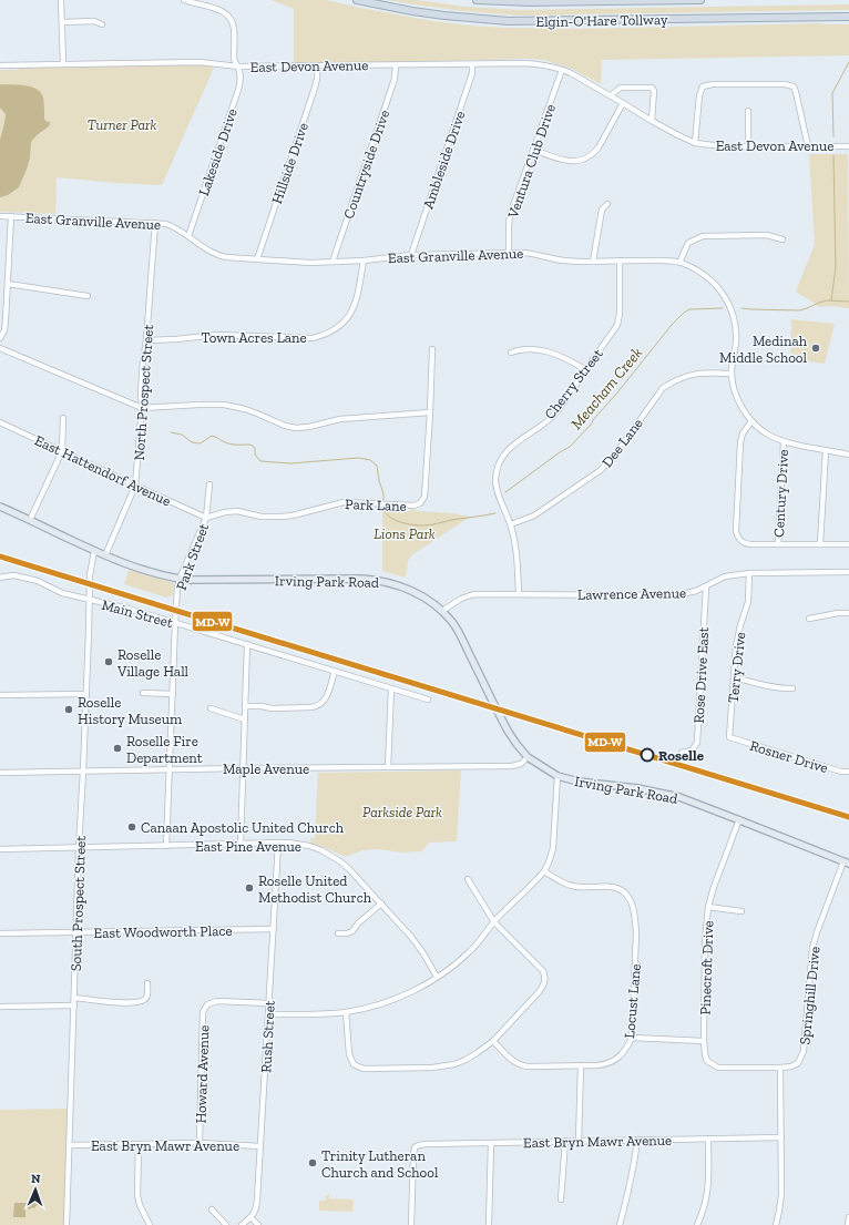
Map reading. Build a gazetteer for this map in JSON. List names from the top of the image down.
{
  "streets": {
    "highway": ["Elgin-O'Hare Tollway"],
    "main road": ["Irving Park Road"],
    "street": [
      "East Devon Avenue",
      "Lakeside Drive",
      "Ambleside Drive",
      "Ventura Club Drive",
      "Hillside Drive",
      "Countryside Drive",
      "East Granville Avenue",
      "Town Acres Lane",
      "Cherry Street",
      "North Prospect Street",
      "Dee Lane",
      "East Hattendorf Avenue",
      "Century Drive",
      "Park Lane",
      "Park Street",
      "Lawrence Avenue",
      "Main Street",
      "Terry Drive",
      "Rose Drive East",
      "Rosner Drive",
      "Maple Avenue",
      "East Pine Avenue",
      "South Prospect Street",
      "East Woodworth Place",
      "Pinecroft Drive",
      "Springhill Drive",
      "Locust Lane",
      "Rush Street",
      "Howard Avenue",
      "East Bryn Mawr Avenue"
    ]
  },
  "crossings": [
    ["East Devon Avenue", "Lakeside Drive"],
    ["East Devon Avenue", "Ambleside Drive"],
    ["East Devon Avenue", "Ventura Club Drive"],
    ["East Devon Avenue", "Hillside Drive"],
    ["East Devon Avenue", "Countryside Drive"],
    ["Lakeside Drive", "East Granville Avenue"],
    ["Ambleside Drive", "East Granville Avenue"],
    ["Ventura Club Drive", "East Granville Avenue"],
    ["Hillside Drive", "East Granville Avenue"],
    ["Countryside Drive", "East Granville Avenue"],
    ["East Granville Avenue", "Town Acres Lane"],
    ["East Granville Avenue", "Cherry Street"],
    ["East Granville Avenue", "North Prospect Street"],
    ["East Granville Avenue", "Dee Lane"],
    ["East Granville Avenue", "Century Drive"],
    ["Town Acres Lane", "North Prospect Street"],
    ["Cherry Street", "Dee Lane"],
    ["Cherry Street", "Lawrence Avenue"],
    ["North Prospect Street", "East Hattendorf Avenue"],
    ["North Prospect Street", "Irving Park Road"],
    ["East Hattendorf Avenue", "Park Lane"],
    ["East Hattendorf Avenue", "Park Street"],
    ["Park Lane", "Park Street"],
    ["Park Street", "Irving Park Road"],
    ["Park Street", "Main Street"],
    ["Park Street", "Maple Avenue"],
    ["Park Street", "East Pine Avenue"],
    ["Irving Park Road", "Lawrence Avenue"],
    ["Irving Park Road", "Maple Avenue"],
    ["Irving Park Road", "South Prospect Street"],
    ["Irving Park Road", "Pinecroft Drive"],
    ["Irving Park Road", "Springhill Drive"],
    ["Lawrence Avenue", "Terry Drive"],
    ["Lawrence Avenue", "Rose Drive East"],
    ["Main Street", "South Prospect Street"],
    ["Terry Drive", "Rosner Drive"],
    ["Maple Avenue", "South Prospect Street"],
    ["East Pine Avenue", "South Prospect Street"],
    ["East Pine Avenue", "Rush Street"],
    ["South Prospect Street", "East Woodworth Place"],
    ["South Prospect Street", "East Bryn Mawr Avenue"],
    ["East Woodworth Place", "Rush Street"],
    ["Pinecroft Drive", "Springhill Drive"],
    ["Rush Street", "Howard Avenue"],
    ["Rush Street", "East Bryn Mawr Avenue"],
    ["Howard Avenue", "East Bryn Mawr Avenue"]
  ],
  "water": ["Meacham Creek"],
  "parks": ["Turner Park", "Lions Park", "Parkside Park"],
  "places": [
    "Medinah Middle School",
    "Roselle Village Hall",
    "Roselle History Museum",
    "Roselle Fire Department",
    "Roselle",
    "Canaan Apostolic United Church",
    "Roselle United Methodist Church",
    "Trinity Lutheran Church and School"
  ],
  "lines": ["transit line MD-W"],
  "north": "top"
}
